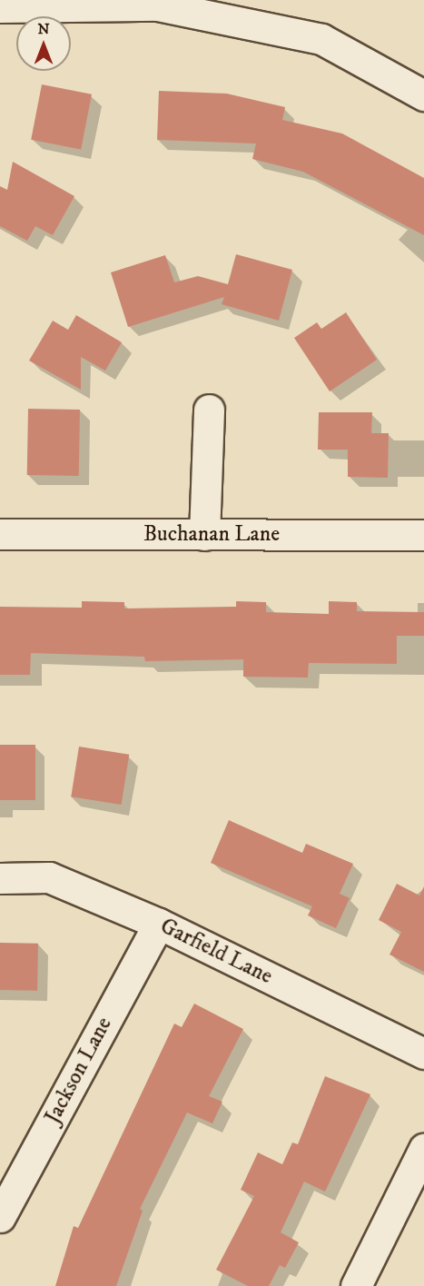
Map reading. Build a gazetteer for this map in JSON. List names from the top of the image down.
{
  "streets": {
    "street": ["Buchanan Lane", "Garfield Lane", "Jackson Lane"]
  },
  "crossings": [
    ["Garfield Lane", "Jackson Lane"]
  ],
  "north": "top"
}
